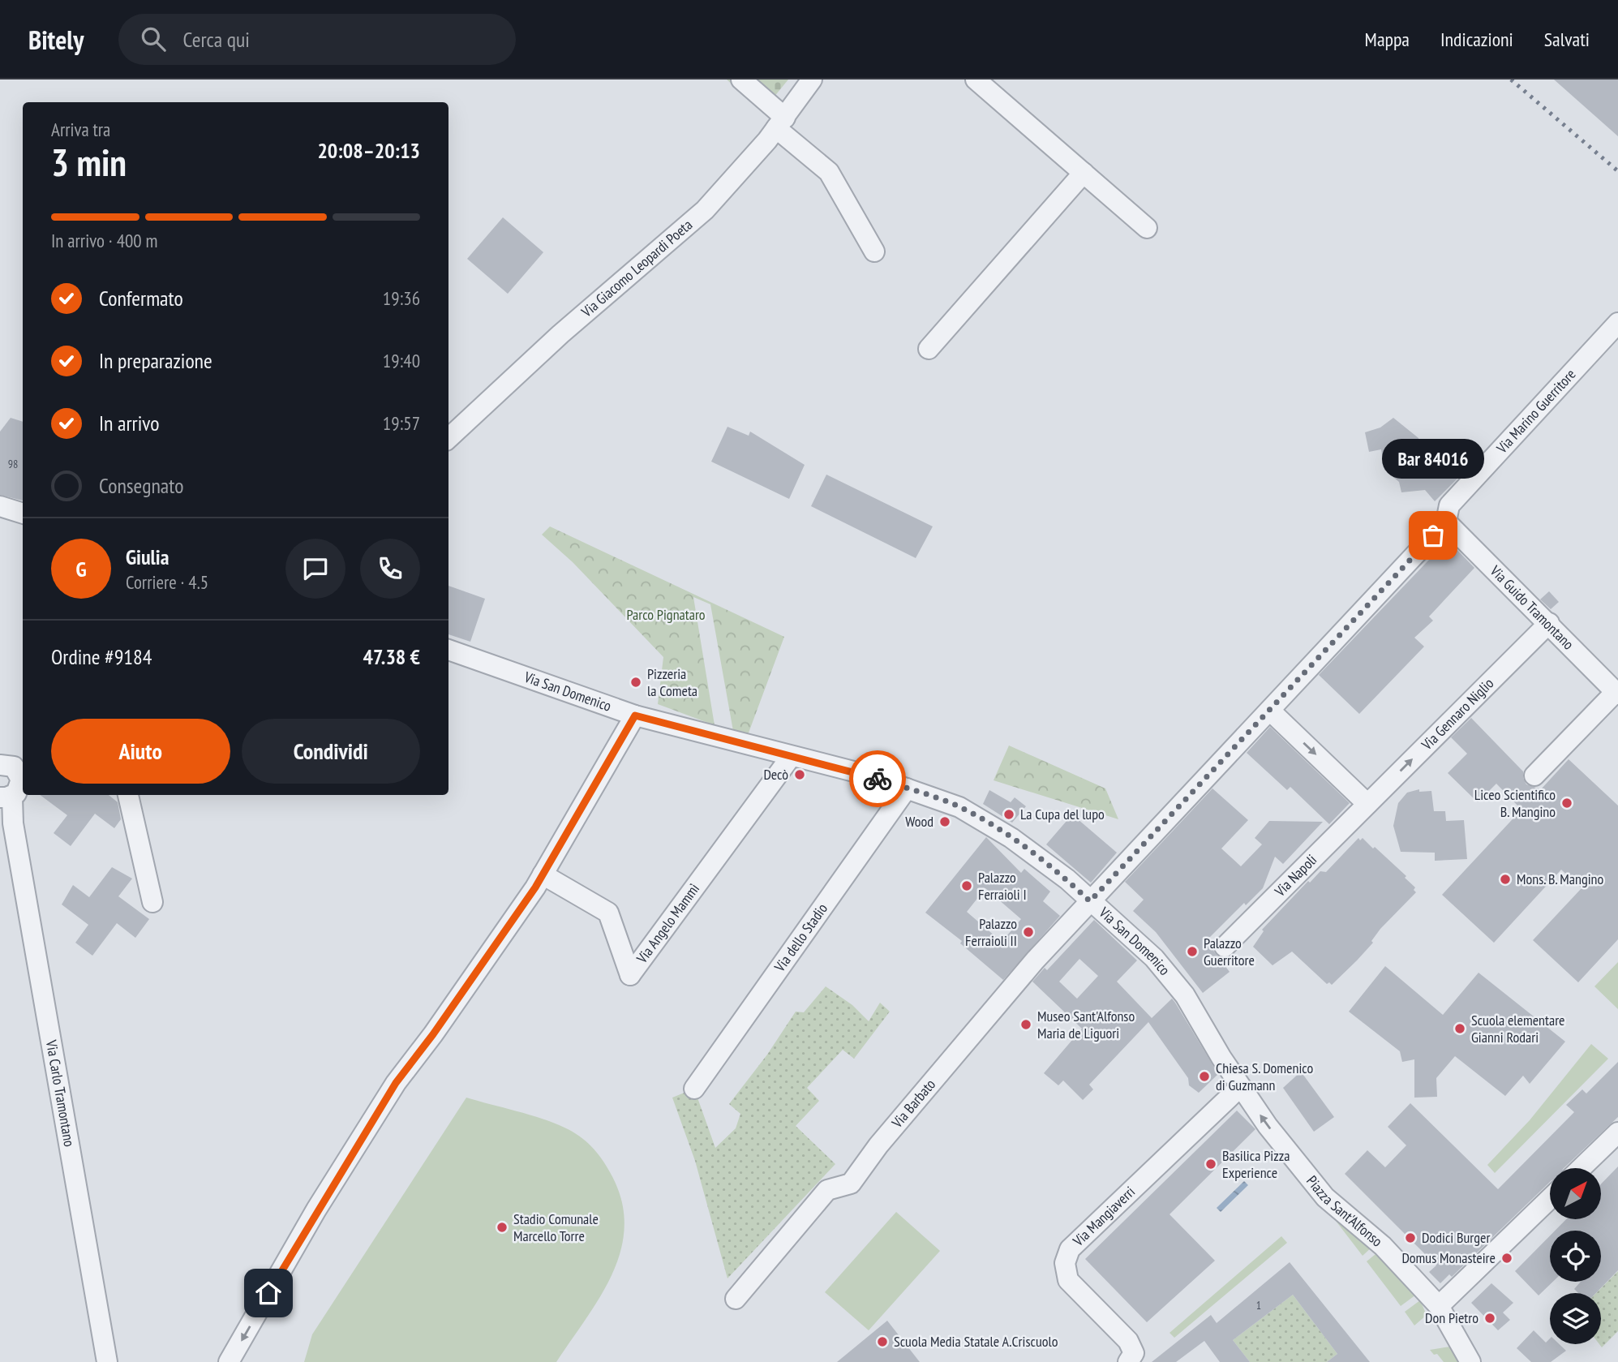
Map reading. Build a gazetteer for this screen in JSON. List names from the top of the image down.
{
  "streets": {
    "street": [
      "Via Giacomo Leopardi Poeta",
      "Via Marino Guerritore",
      "Via Guido Tramontano",
      "Via San Domenico",
      "Via Gennaro Niglio",
      "Via Napoli",
      "Via Angelo Mammì",
      "Via dello Stadio",
      "Via Carlo Tramontano",
      "Via Barbato",
      "Piazza Sant'Alfonso",
      "Via Mangiaverri"
    ]
  },
  "crossings": [
    ["Via Marino Guerritore", "Via Guido Tramontano"],
    ["Via Marino Guerritore", "Via San Domenico"],
    ["Via Marino Guerritore", "Via Barbato"],
    ["Via Guido Tramontano", "Via Gennaro Niglio"],
    ["Via San Domenico", "Via Angelo Mammì"],
    ["Via San Domenico", "Via dello Stadio"],
    ["Via San Domenico", "Via Barbato"],
    ["Via San Domenico", "Piazza Sant'Alfonso"],
    ["Via San Domenico", "Via Mangiaverri"],
    ["Via Gennaro Niglio", "Via Napoli"],
    ["Piazza Sant'Alfonso", "Via Mangiaverri"]
  ],
  "one_way": ["Piazza Sant'Alfonso"],
  "parks": ["Parco Pignataro"],
  "places": [
    "Bar 84016",
    "Pizzeria la Cometa",
    "Decò",
    "Liceo Scientifico B. Mangino",
    "La Cupa del lupo",
    "Wood",
    "Mons. B. Mangino",
    "Palazzo Ferraioli I",
    "Palazzo Ferraioli II",
    "Palazzo Guerritore",
    "Museo Sant'Alfonso Maria de Liguori",
    "Scuola elementare Gianni Rodari",
    "Chiesa S. Domenico di Guzmann",
    "Basilica Pizza Experience",
    "Stadio Comunale Marcello Torre",
    "Dodici Burger",
    "Domus Monasteire",
    "Don Pietro",
    "Scuola Media Statale A.Criscuolo"
  ],
  "house_numbers": ["98", "1"],
  "north": "top right",
  "page": {
    "header": "Bitely",
    "search": "Cerca qui",
    "nav": ["Mappa", "Indicazioni", "Salvati"],
    "heading": ["3 min", "Arriva tra", "20:08–20:13"],
    "panel": [
      "Giulia",
      "Corriere · 4.5",
      "Ordine #9184",
      "47.38 €"
    ],
    "bar": "In arrivo · 400 m",
    "list": [
      ["Confermato", "19:36"],
      ["In preparazione", "19:40"],
      ["In arrivo", "19:57"],
      "Consegnato"
    ],
    "bubble": "Bar 84016",
    "round": "G",
    "buttons": ["Aiuto", "Condividi"]
  }
}
